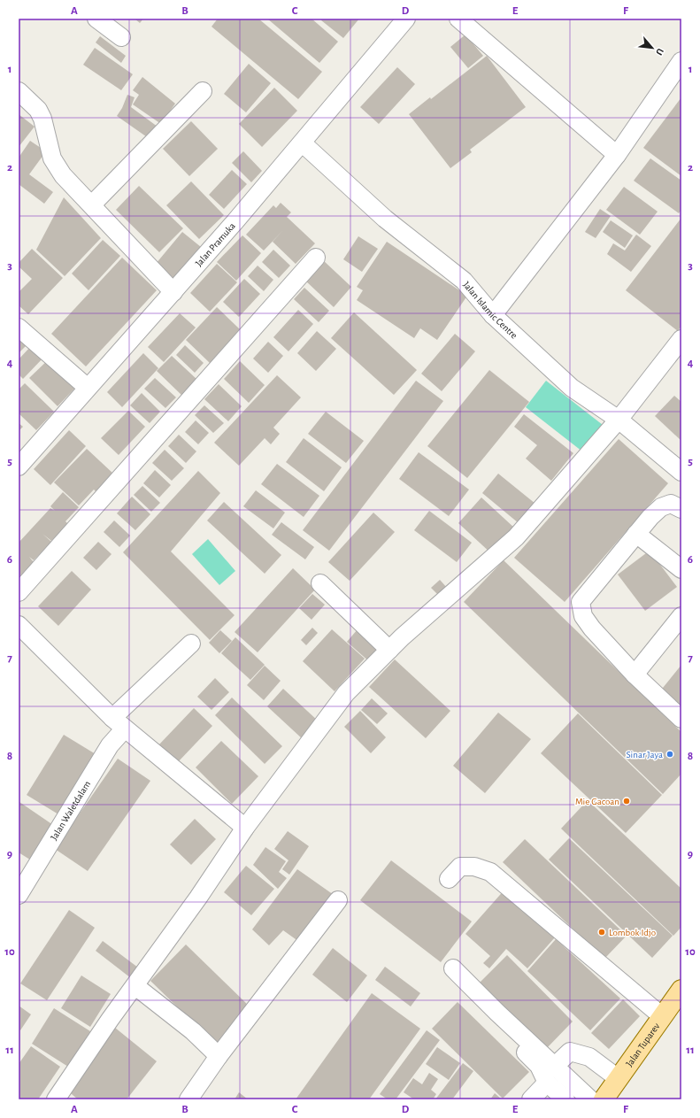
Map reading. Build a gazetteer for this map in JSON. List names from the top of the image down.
{
  "streets": {
    "main road": ["Jalan Tuparev"],
    "street": ["Jalan Pramuka", "Jalan Islamic Centre", "Jalan Waletdalam"]
  },
  "crossings": [
    ["Jalan Pramuka", "Jalan Islamic Centre"]
  ],
  "places": ["Sinar Jaya", "Mie Gacoan", "Lombok Idjo"],
  "north": "bottom right",
  "grid": {
    "columns": [
      "A",
      "B",
      "C",
      "D",
      "E",
      "F"
    ],
    "rows": [
      "1",
      "2",
      "3",
      "4",
      "5",
      "6",
      "7",
      "8",
      "9",
      "10",
      "11"
    ]
  }
}
